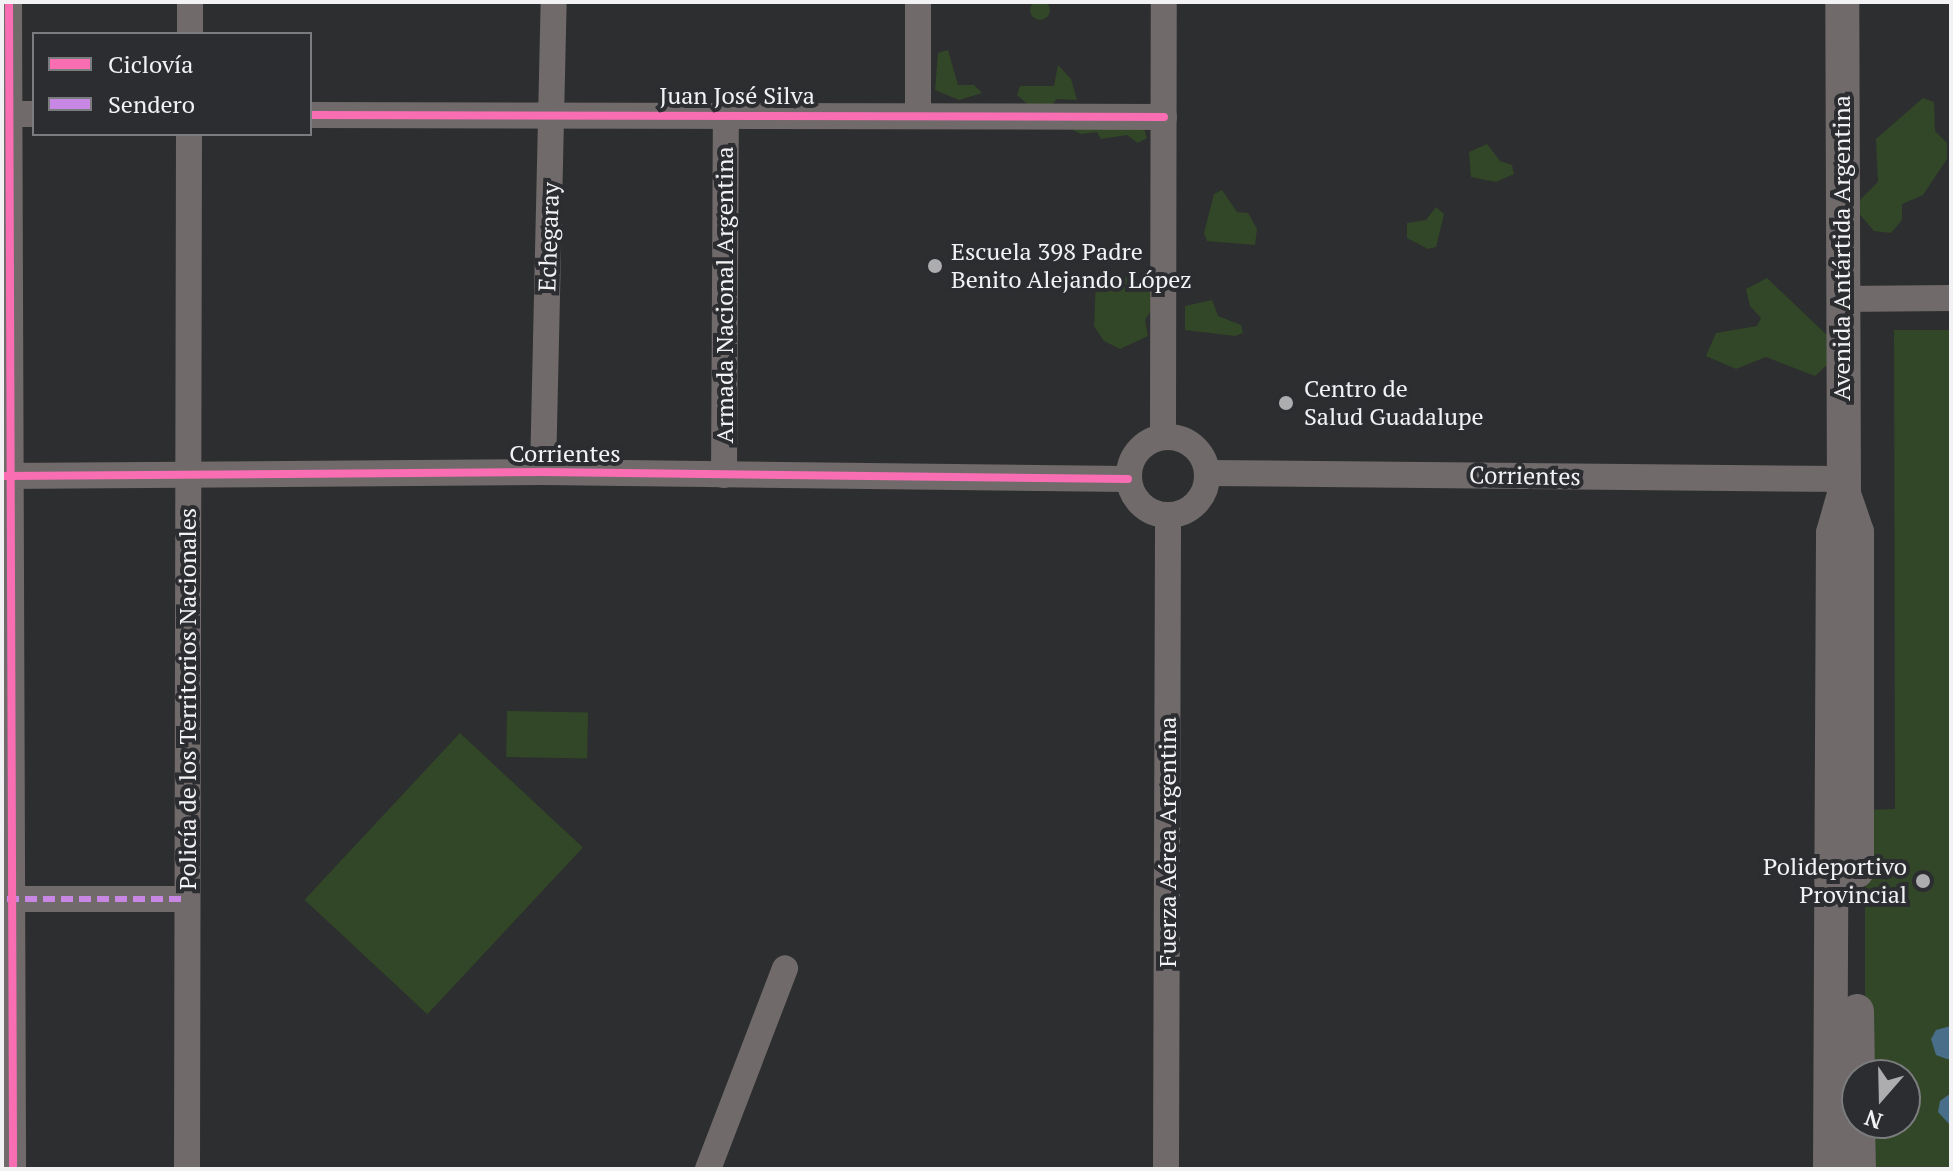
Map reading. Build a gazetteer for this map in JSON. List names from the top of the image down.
{
  "streets": {
    "main road": ["Avenida Antártida Argentina"],
    "street": [
      "Juan José Silva",
      "Echegaray",
      "Armada Nacional Argentina",
      "Corrientes",
      "Policía de los Territorios Nacionales",
      "Fuerza Aérea Argentina"
    ]
  },
  "crossings": [
    ["Juan José Silva", "Echegaray"],
    ["Juan José Silva", "Armada Nacional Argentina"],
    ["Echegaray", "Corrientes"],
    ["Avenida Antártida Argentina", "Corrientes"],
    ["Armada Nacional Argentina", "Corrientes"],
    ["Corrientes", "Policía de los Territorios Nacionales"],
    ["Corrientes", "Fuerza Aérea Argentina"]
  ],
  "places": ["Escuela 398 Padre Benito Alejando López", "Centro de Salud Guadalupe", "Polideportivo Provincial"],
  "legend": ["Ciclovía", "Sendero"],
  "north": "bottom"
}
